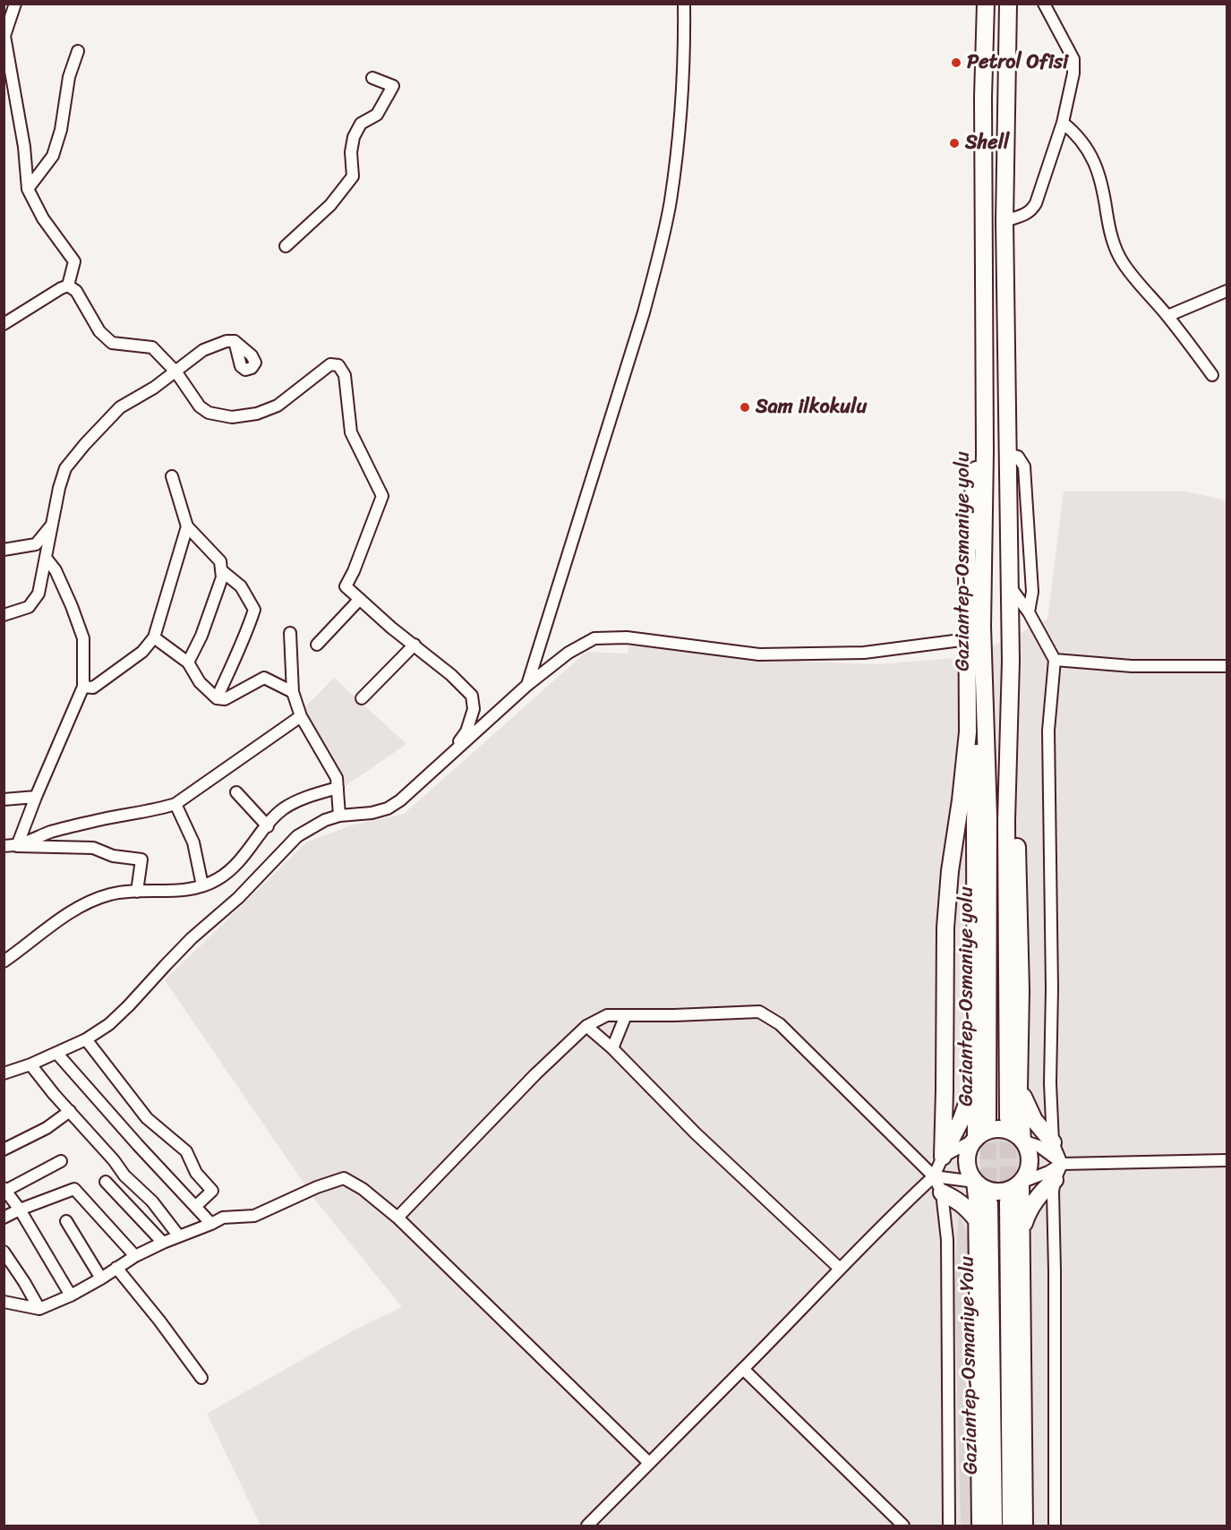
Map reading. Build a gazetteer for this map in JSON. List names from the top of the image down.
{
  "streets": {
    "highway": ["Gaziantep-Osmaniye yolu", "Gaziantep-Osmaniye Yolu"]
  },
  "places": ["Petrol Ofisi", "Shell", "Sam ilkokulu"]
}
